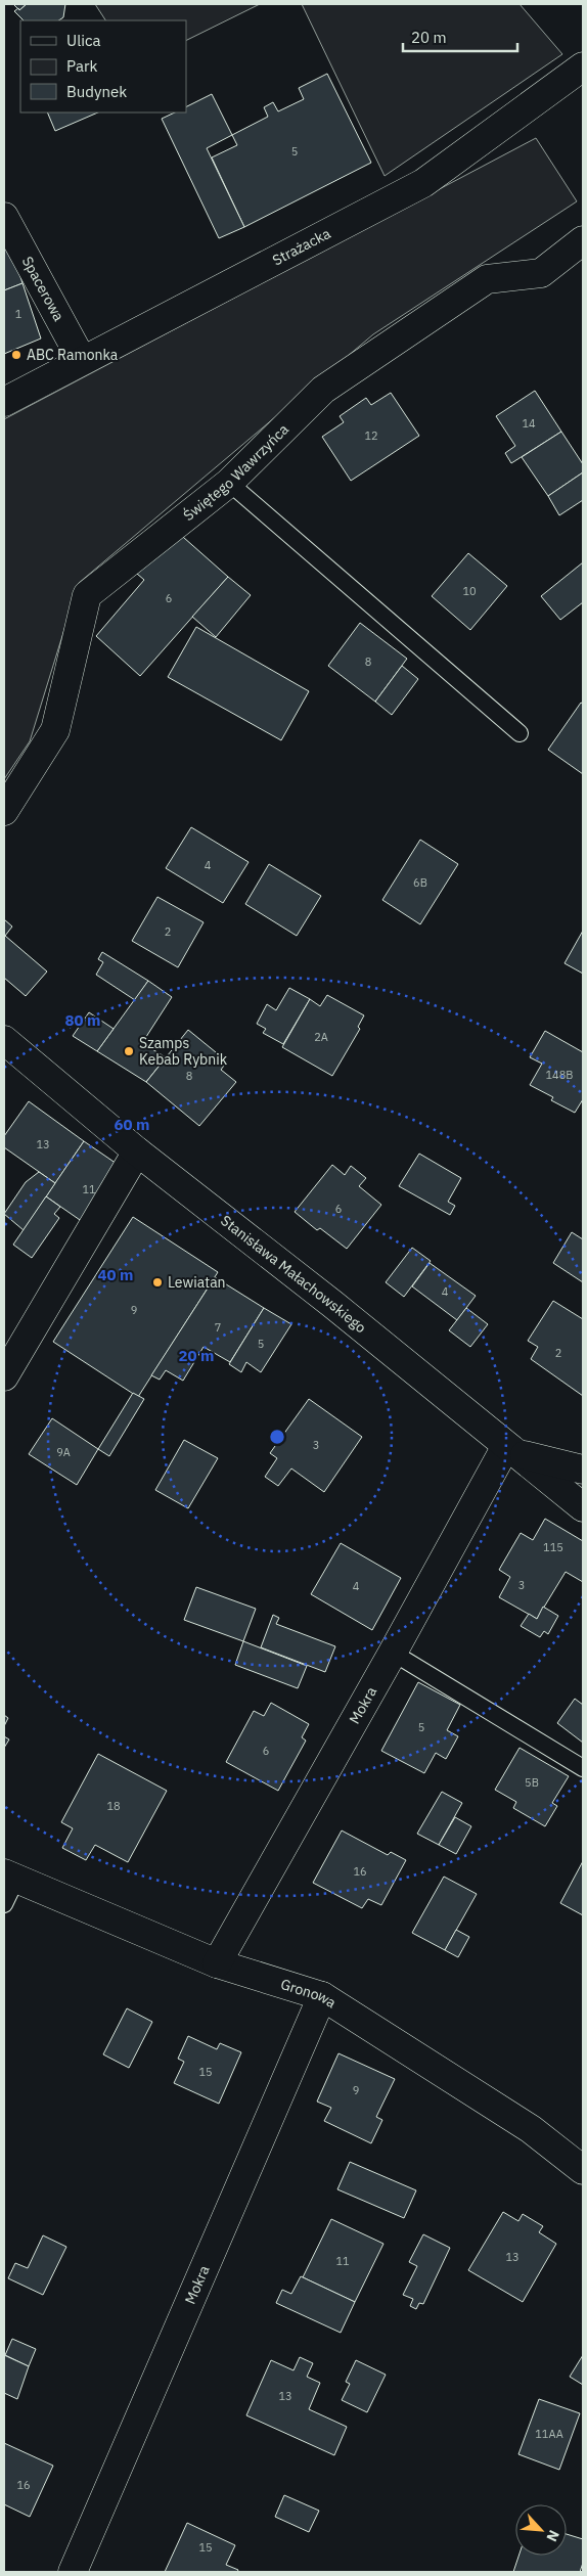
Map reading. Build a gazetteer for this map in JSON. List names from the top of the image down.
{
  "streets": {
    "street": [
      "Strażacka",
      "Spacerowa",
      "Świętego Wawrzyńca",
      "Stanisława Małachowskiego",
      "Mokra",
      "Gronowa"
    ]
  },
  "crossings": [
    ["Strażacka", "Spacerowa"],
    ["Stanisława Małachowskiego", "Mokra"],
    ["Mokra", "Gronowa"]
  ],
  "places": ["ABC Ramonka", "Szamps Kebab Rybnik", "Lewiatan"],
  "house_numbers": [
    "5",
    "1",
    "14",
    "12",
    "10",
    "6",
    "8",
    "4",
    "6B",
    "2",
    "2A",
    "148B",
    "8",
    "13",
    "11",
    "6",
    "4",
    "9",
    "7",
    "5",
    "2",
    "3",
    "9A",
    "115",
    "3",
    "4",
    "5",
    "6",
    "5B",
    "18",
    "16",
    "15",
    "9",
    "13",
    "11",
    "13",
    "11AA",
    "16",
    "15"
  ],
  "legend": ["Ulica", "Park", "Budynek"],
  "scale_bar": "20 m",
  "north": "bottom right",
  "rings": [
    "80 m",
    "60 m",
    "40 m",
    "20 m"
  ]
}
